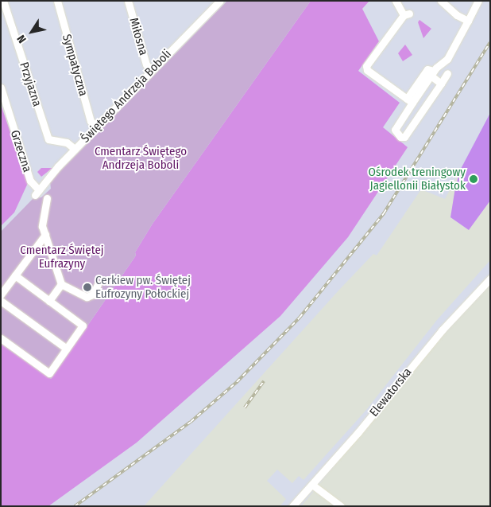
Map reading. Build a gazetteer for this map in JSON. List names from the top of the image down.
{
  "streets": {
    "street": [
      "Miłosna",
      "Sympatyczna",
      "Przyjazna",
      "Świętego Andrzeja Boboli",
      "Grzeczna",
      "Elewatorska"
    ]
  },
  "crossings": [
    ["Miłosna", "Świętego Andrzeja Boboli"],
    ["Sympatyczna", "Świętego Andrzeja Boboli"],
    ["Przyjazna", "Świętego Andrzeja Boboli"],
    ["Świętego Andrzeja Boboli", "Grzeczna"]
  ],
  "parks": ["Cmentarz Świętego Andrzeja Boboli", "Cmentarz Świętej Eufrazyny"],
  "places": ["Ośrodek treningowy Jagiellonii Białystok", "Cerkiew pw. Świętej Eufrozyny Połockiej"],
  "north": "bottom left"
}
